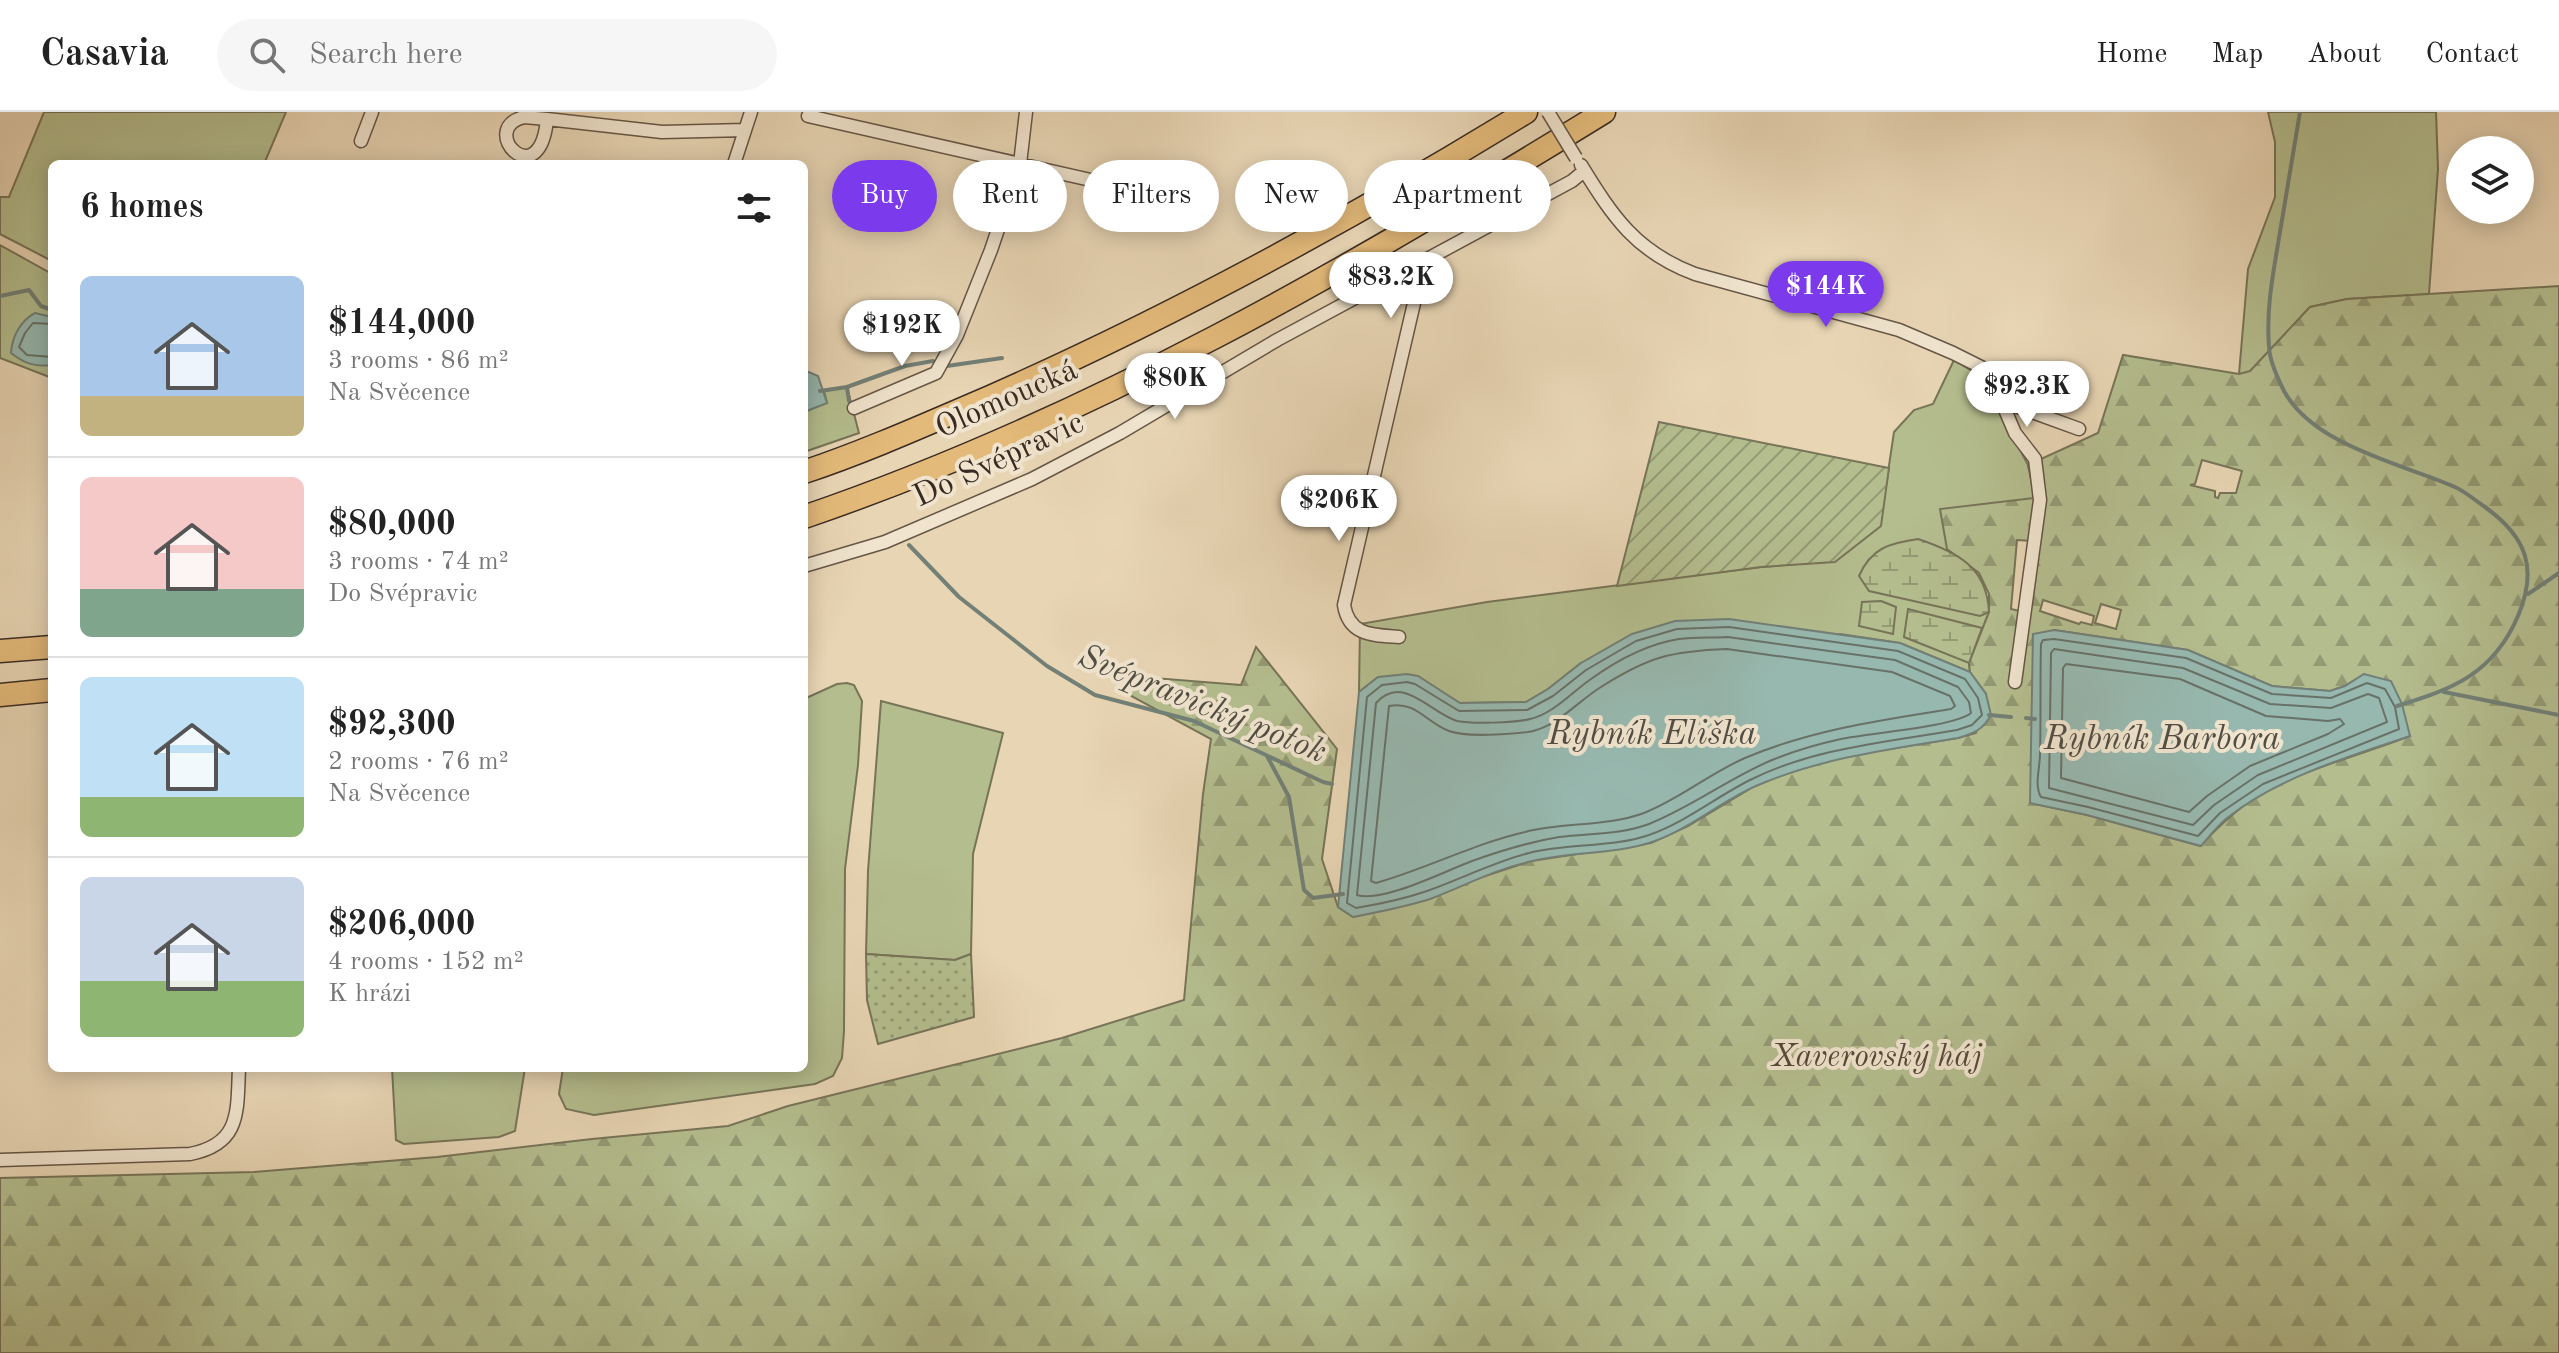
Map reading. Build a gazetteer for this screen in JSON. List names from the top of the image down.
{
  "streets": {
    "highway": ["Olomoucká"],
    "street": ["Do Svépravic"]
  },
  "water": ["Svépravický potok", "Rybník Eliška", "Rybník Barbora"],
  "parks": ["Xaverovský háj"],
  "page": {
    "header": "Casavia",
    "search": "Search here",
    "nav": [
      "Home",
      "Map",
      "About",
      "Contact"
    ],
    "chip": [
      "Buy",
      "Rent",
      "Filters",
      "New",
      "Apartment"
    ],
    "heading": "6 homes",
    "price": [
      "$83.2K",
      "$144K",
      "$192K",
      "$80K",
      "$92.3K",
      "$206K"
    ],
    "list": [
      {
        "name": "$144,000",
        "note": "3 rooms · 86 m² · Na Svěcence"
      },
      {
        "name": "$80,000",
        "note": "3 rooms · 74 m² · Do Svépravic"
      },
      {
        "name": "$92,300",
        "note": "2 rooms · 76 m² · Na Svěcence"
      },
      {
        "name": "$206,000",
        "note": "4 rooms · 152 m² · K hrázi"
      }
    ]
  }
}
